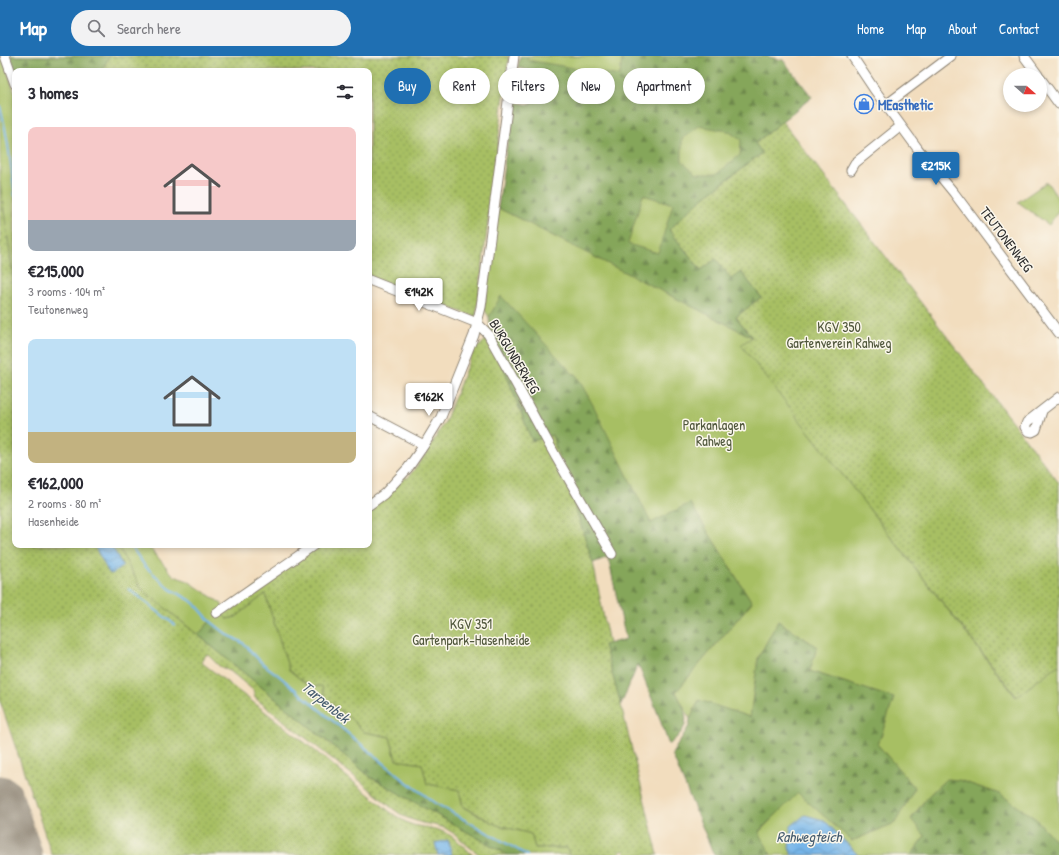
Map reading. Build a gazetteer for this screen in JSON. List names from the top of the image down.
{
  "streets": {
    "street": ["TEUTONENWEG", "BURGUNDERWEG"]
  },
  "water": ["Tarpenbek", "Rahwegteich"],
  "parks": ["KGV 350 Gartenverein Rahweg", "Parkanlagen Rahweg", "KGV 351 Gartenpark-Hasenheide"],
  "places": {
    "shop": ["MEasthetic"]
  },
  "north": "right",
  "page": {
    "header": "Map",
    "search": "Search here",
    "nav": [
      "Home",
      "Map",
      "About",
      "Contact"
    ],
    "chip": [
      "Buy",
      "Rent",
      "Filters",
      "New",
      "Apartment"
    ],
    "heading": "3 homes",
    "list": [
      {
        "name": "€215,000",
        "note": "3 rooms · 104 m² · Teutonenweg"
      },
      {
        "name": "€162,000",
        "note": "2 rooms · 80 m² · Hasenheide"
      }
    ],
    "price": ["€215K", "€142K", "€162K"]
  }
}
